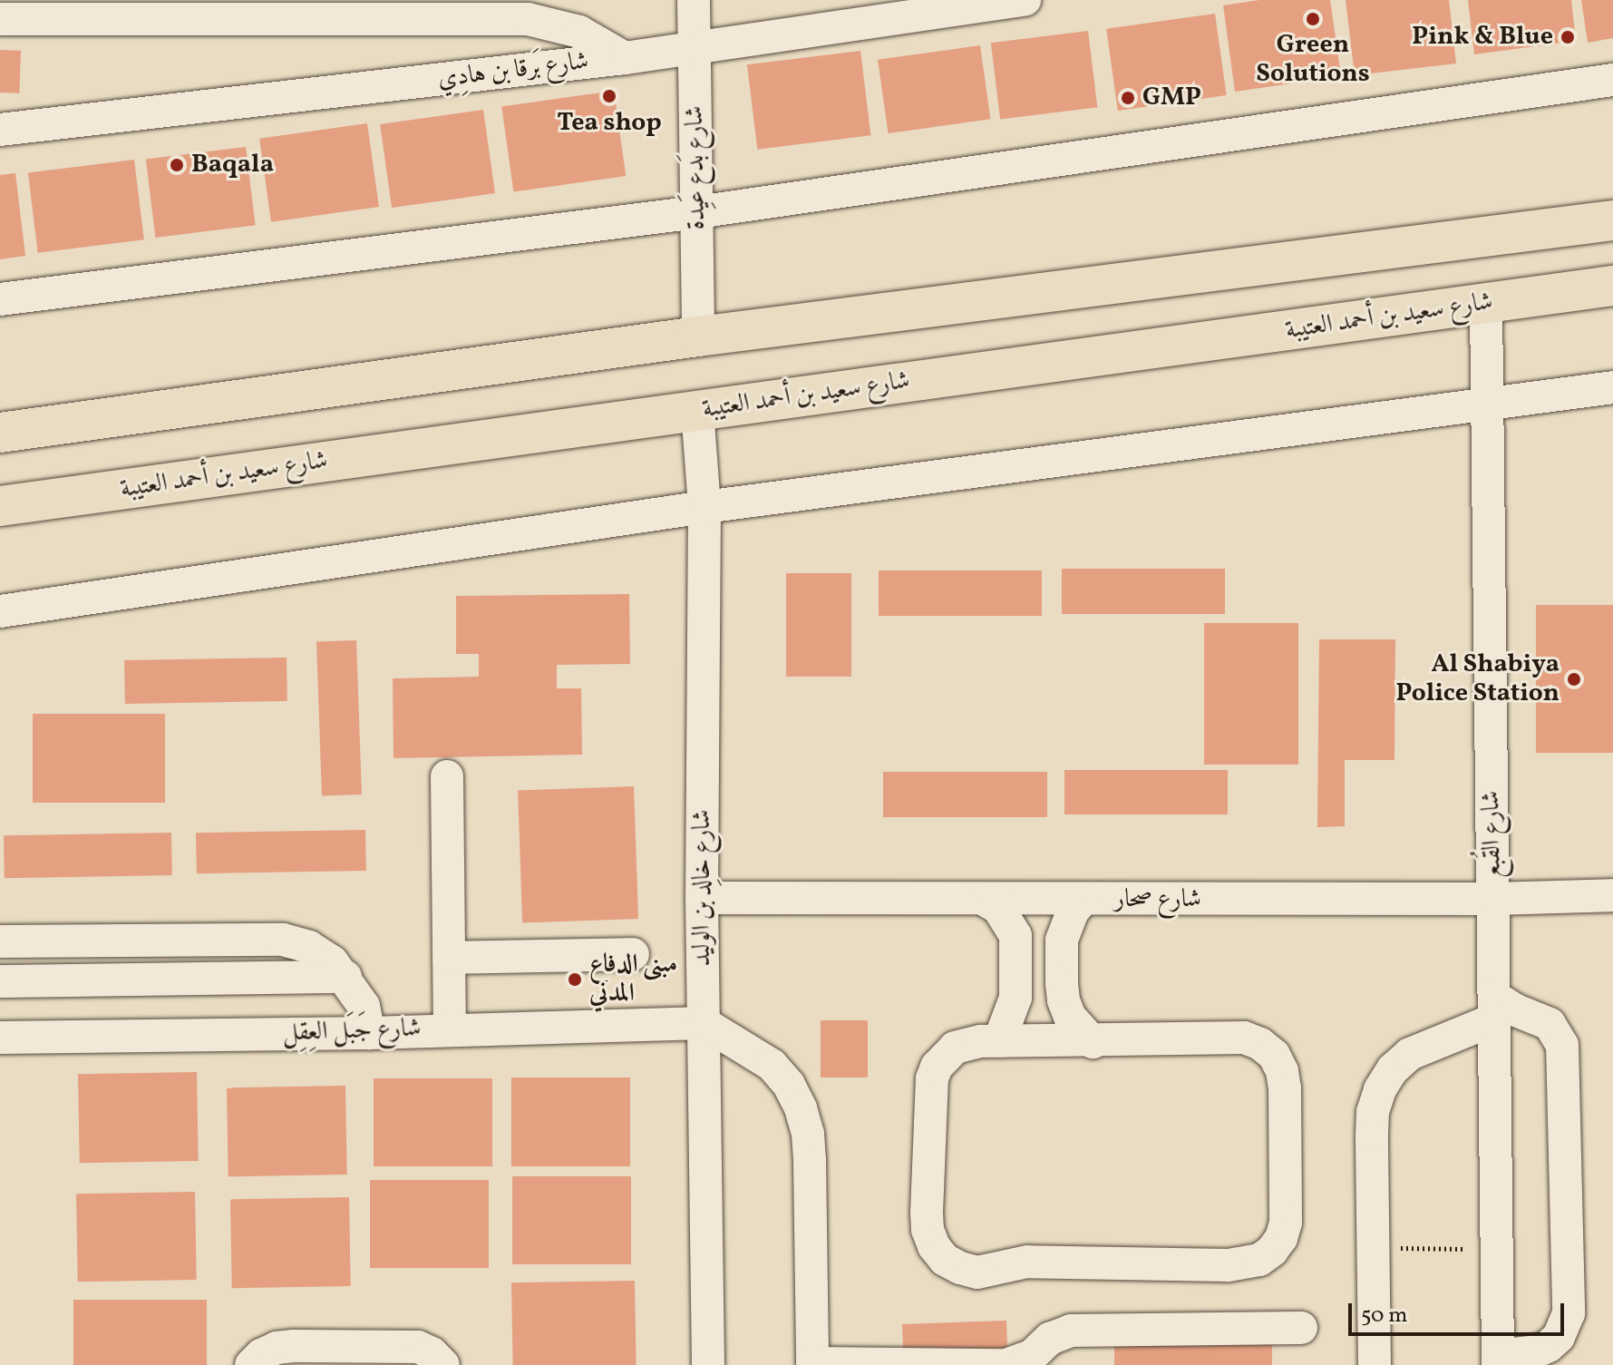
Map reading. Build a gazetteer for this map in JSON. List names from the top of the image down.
{
  "streets": {
    "main road": ["شارع سعيد بن أحمد العتيبة"],
    "street": [
      "شارع بَرقا بن هادِي",
      "شارع بَدع عَيِدة",
      "شارع القُبع",
      "شارع خالِد بن الوليد",
      "شارع صحار",
      "شارع جَبَل العِقِل"
    ]
  },
  "crossings": [
    ["شارع بَرقا بن هادِي", "شارع بَدع عَيِدة"],
    ["شارع سعيد بن أحمد العتيبة", "شارع القُبع"],
    ["شارع سعيد بن أحمد العتيبة", "شارع خالِد بن الوليد"],
    ["شارع القُبع", "شارع صحار"],
    ["شارع خالِد بن الوليد", "شارع صحار"],
    ["شارع خالِد بن الوليد", "شارع جَبَل العِقِل"]
  ],
  "places": [
    "Green Solutions",
    "Pink & Blue",
    "Tea shop",
    "GMP",
    "Baqala",
    "Al Shabiya Police Station",
    "مبنى الدفاع المدني"
  ],
  "scale_bar": "50 m"
}
